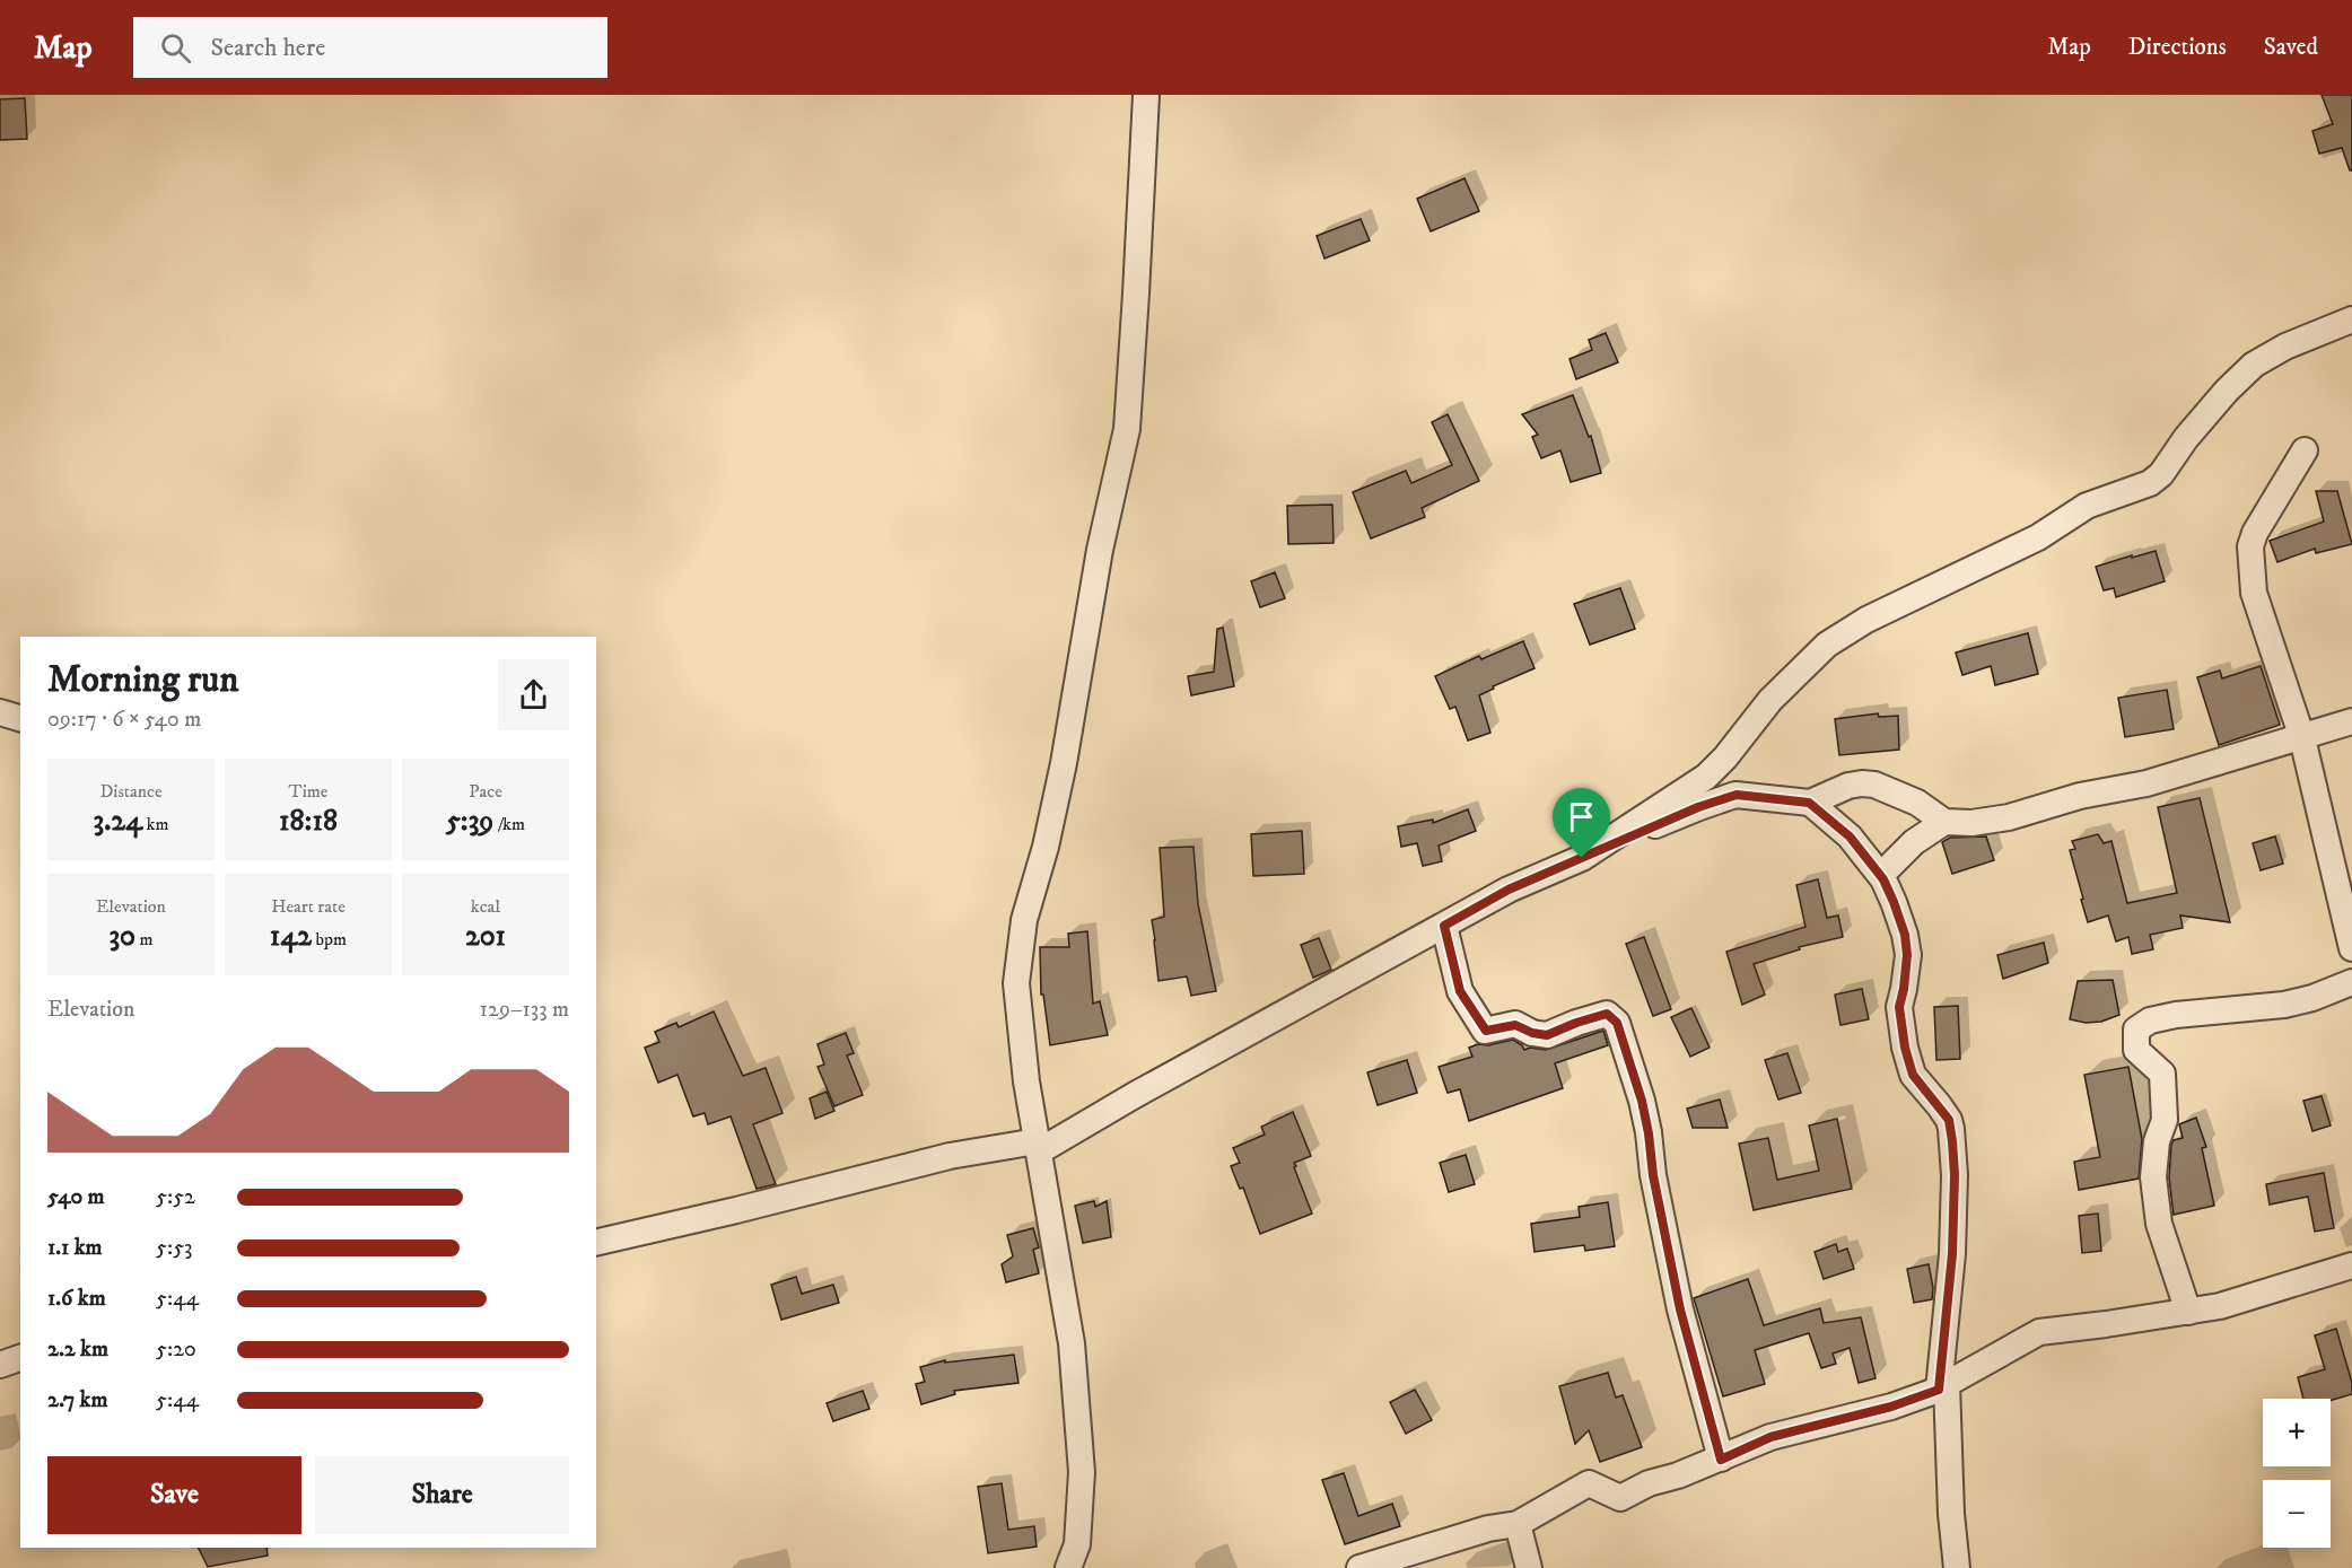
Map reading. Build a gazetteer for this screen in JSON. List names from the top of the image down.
{
  "page": {
    "header": "Map",
    "search": "Search here",
    "nav": ["Map", "Directions", "Saved"],
    "heading": ["Morning run", "09:17 · 6 × 540 m"],
    "stats": [
      ["Distance", "3.24 km"],
      ["Time", "18:18"],
      ["Pace", "5:39 /km"],
      ["Elevation", "30 m"],
      ["Heart rate", "142 bpm"],
      ["kcal", "201"]
    ],
    "chart": ["Elevation", "129–133 m"],
    "list": [
      {
        "name": "540 m",
        "note": "5:52"
      },
      {
        "name": "1.1 km",
        "note": "5:53"
      },
      {
        "name": "1.6 km",
        "note": "5:44"
      },
      {
        "name": "2.2 km",
        "note": "5:20"
      },
      {
        "name": "2.7 km",
        "note": "5:44"
      }
    ],
    "map_buttons": ["+", "−"],
    "buttons": ["Save", "Share"]
  }
}
